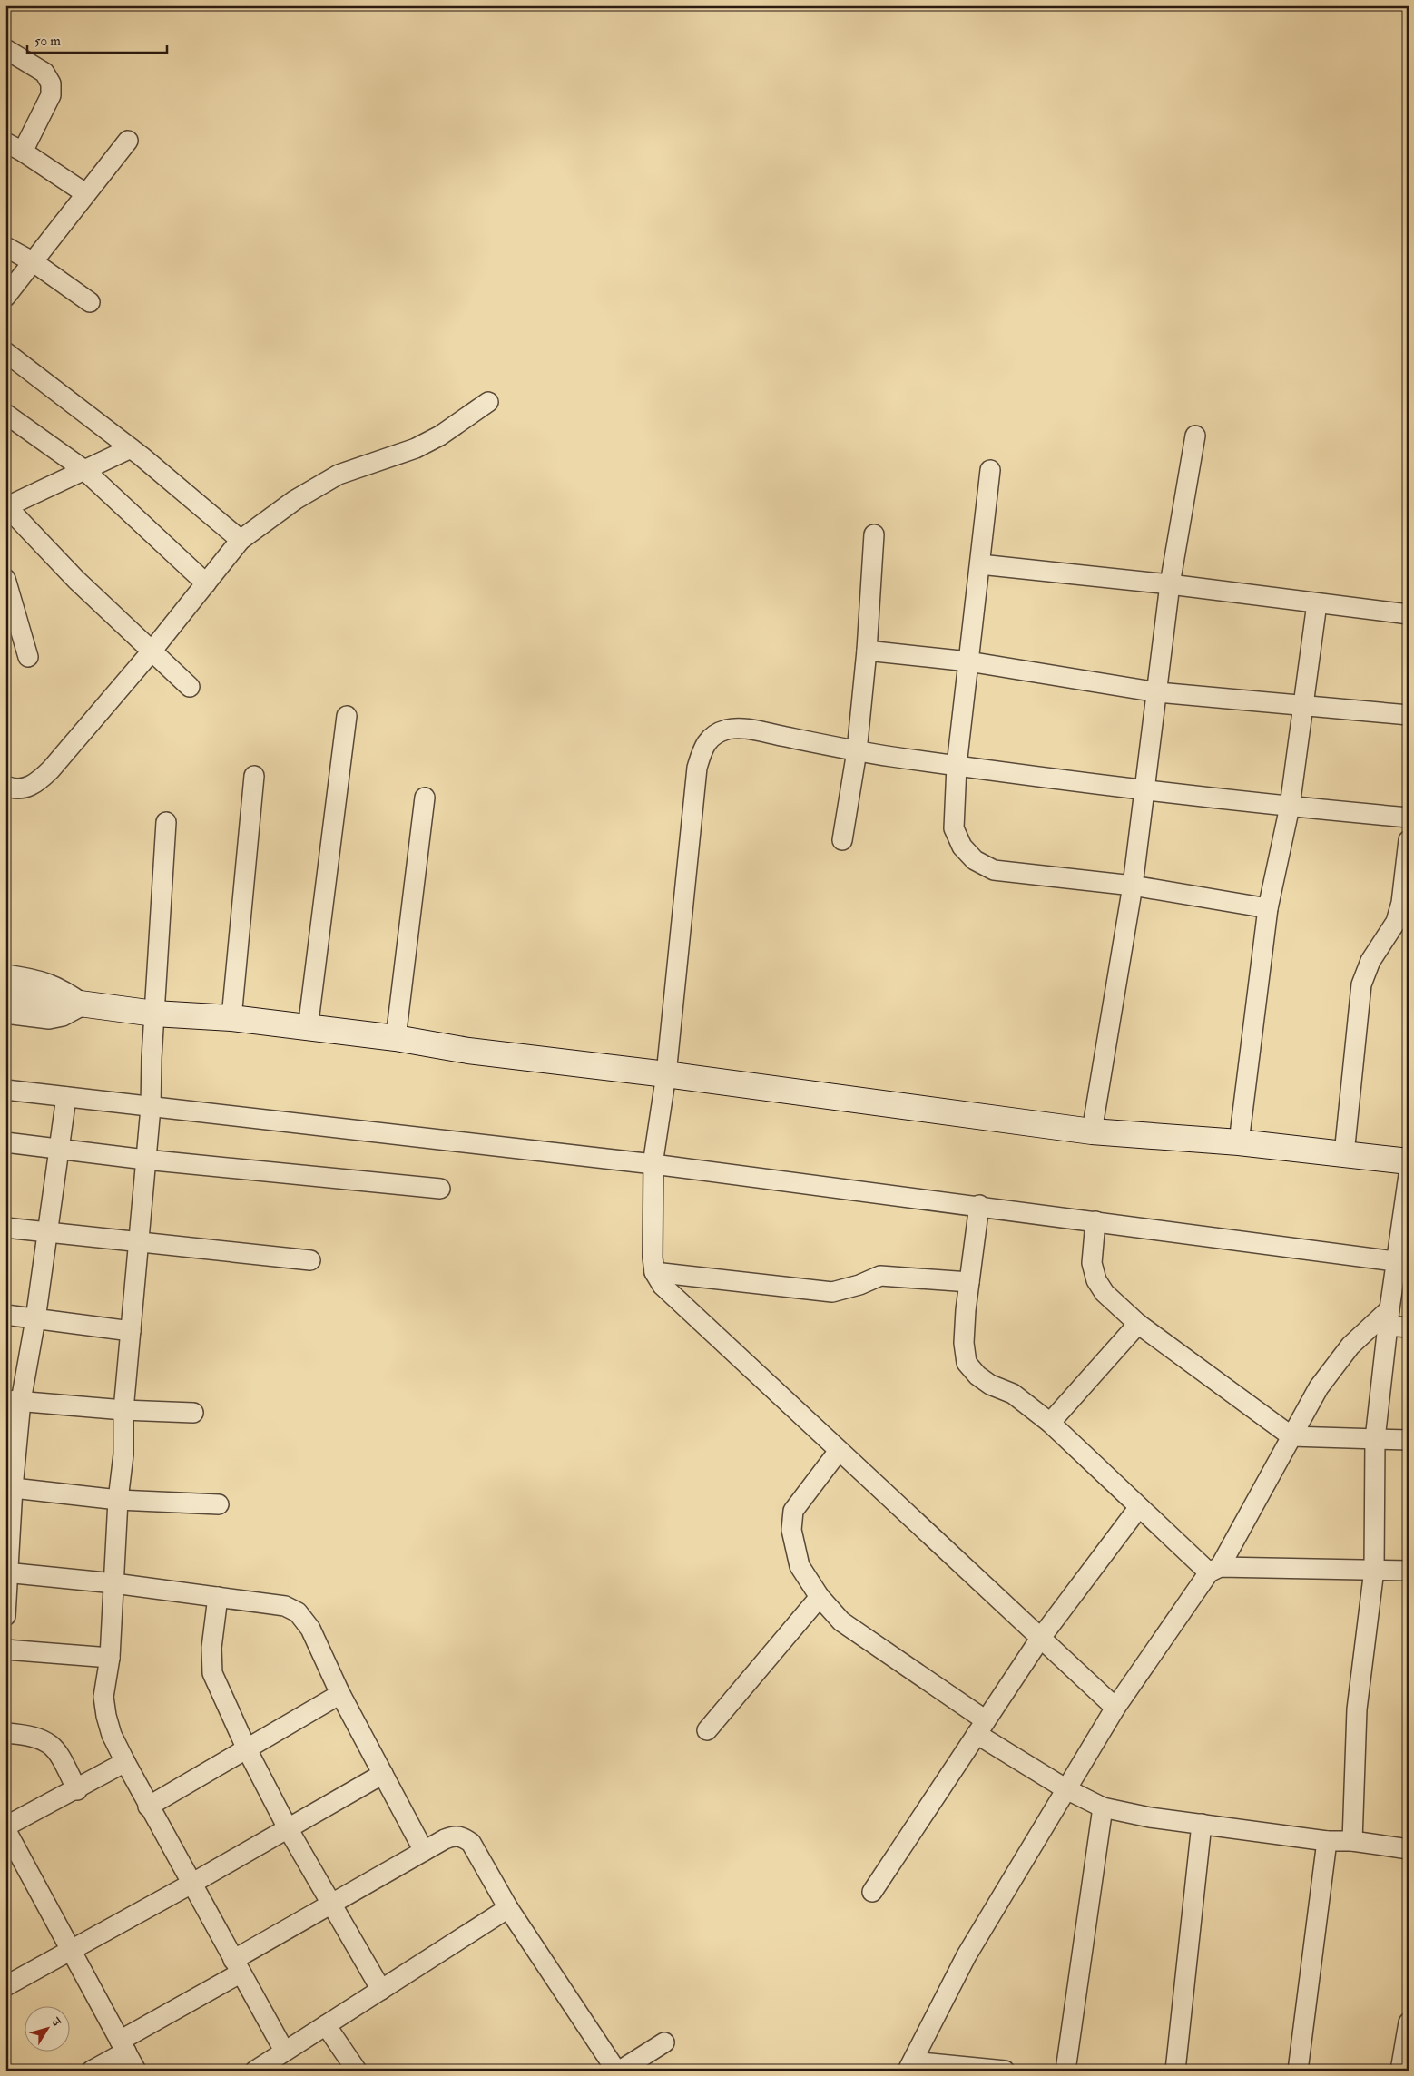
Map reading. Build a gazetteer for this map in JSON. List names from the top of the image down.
{
  "scale_bar": "50 m",
  "north": "top right"
}
